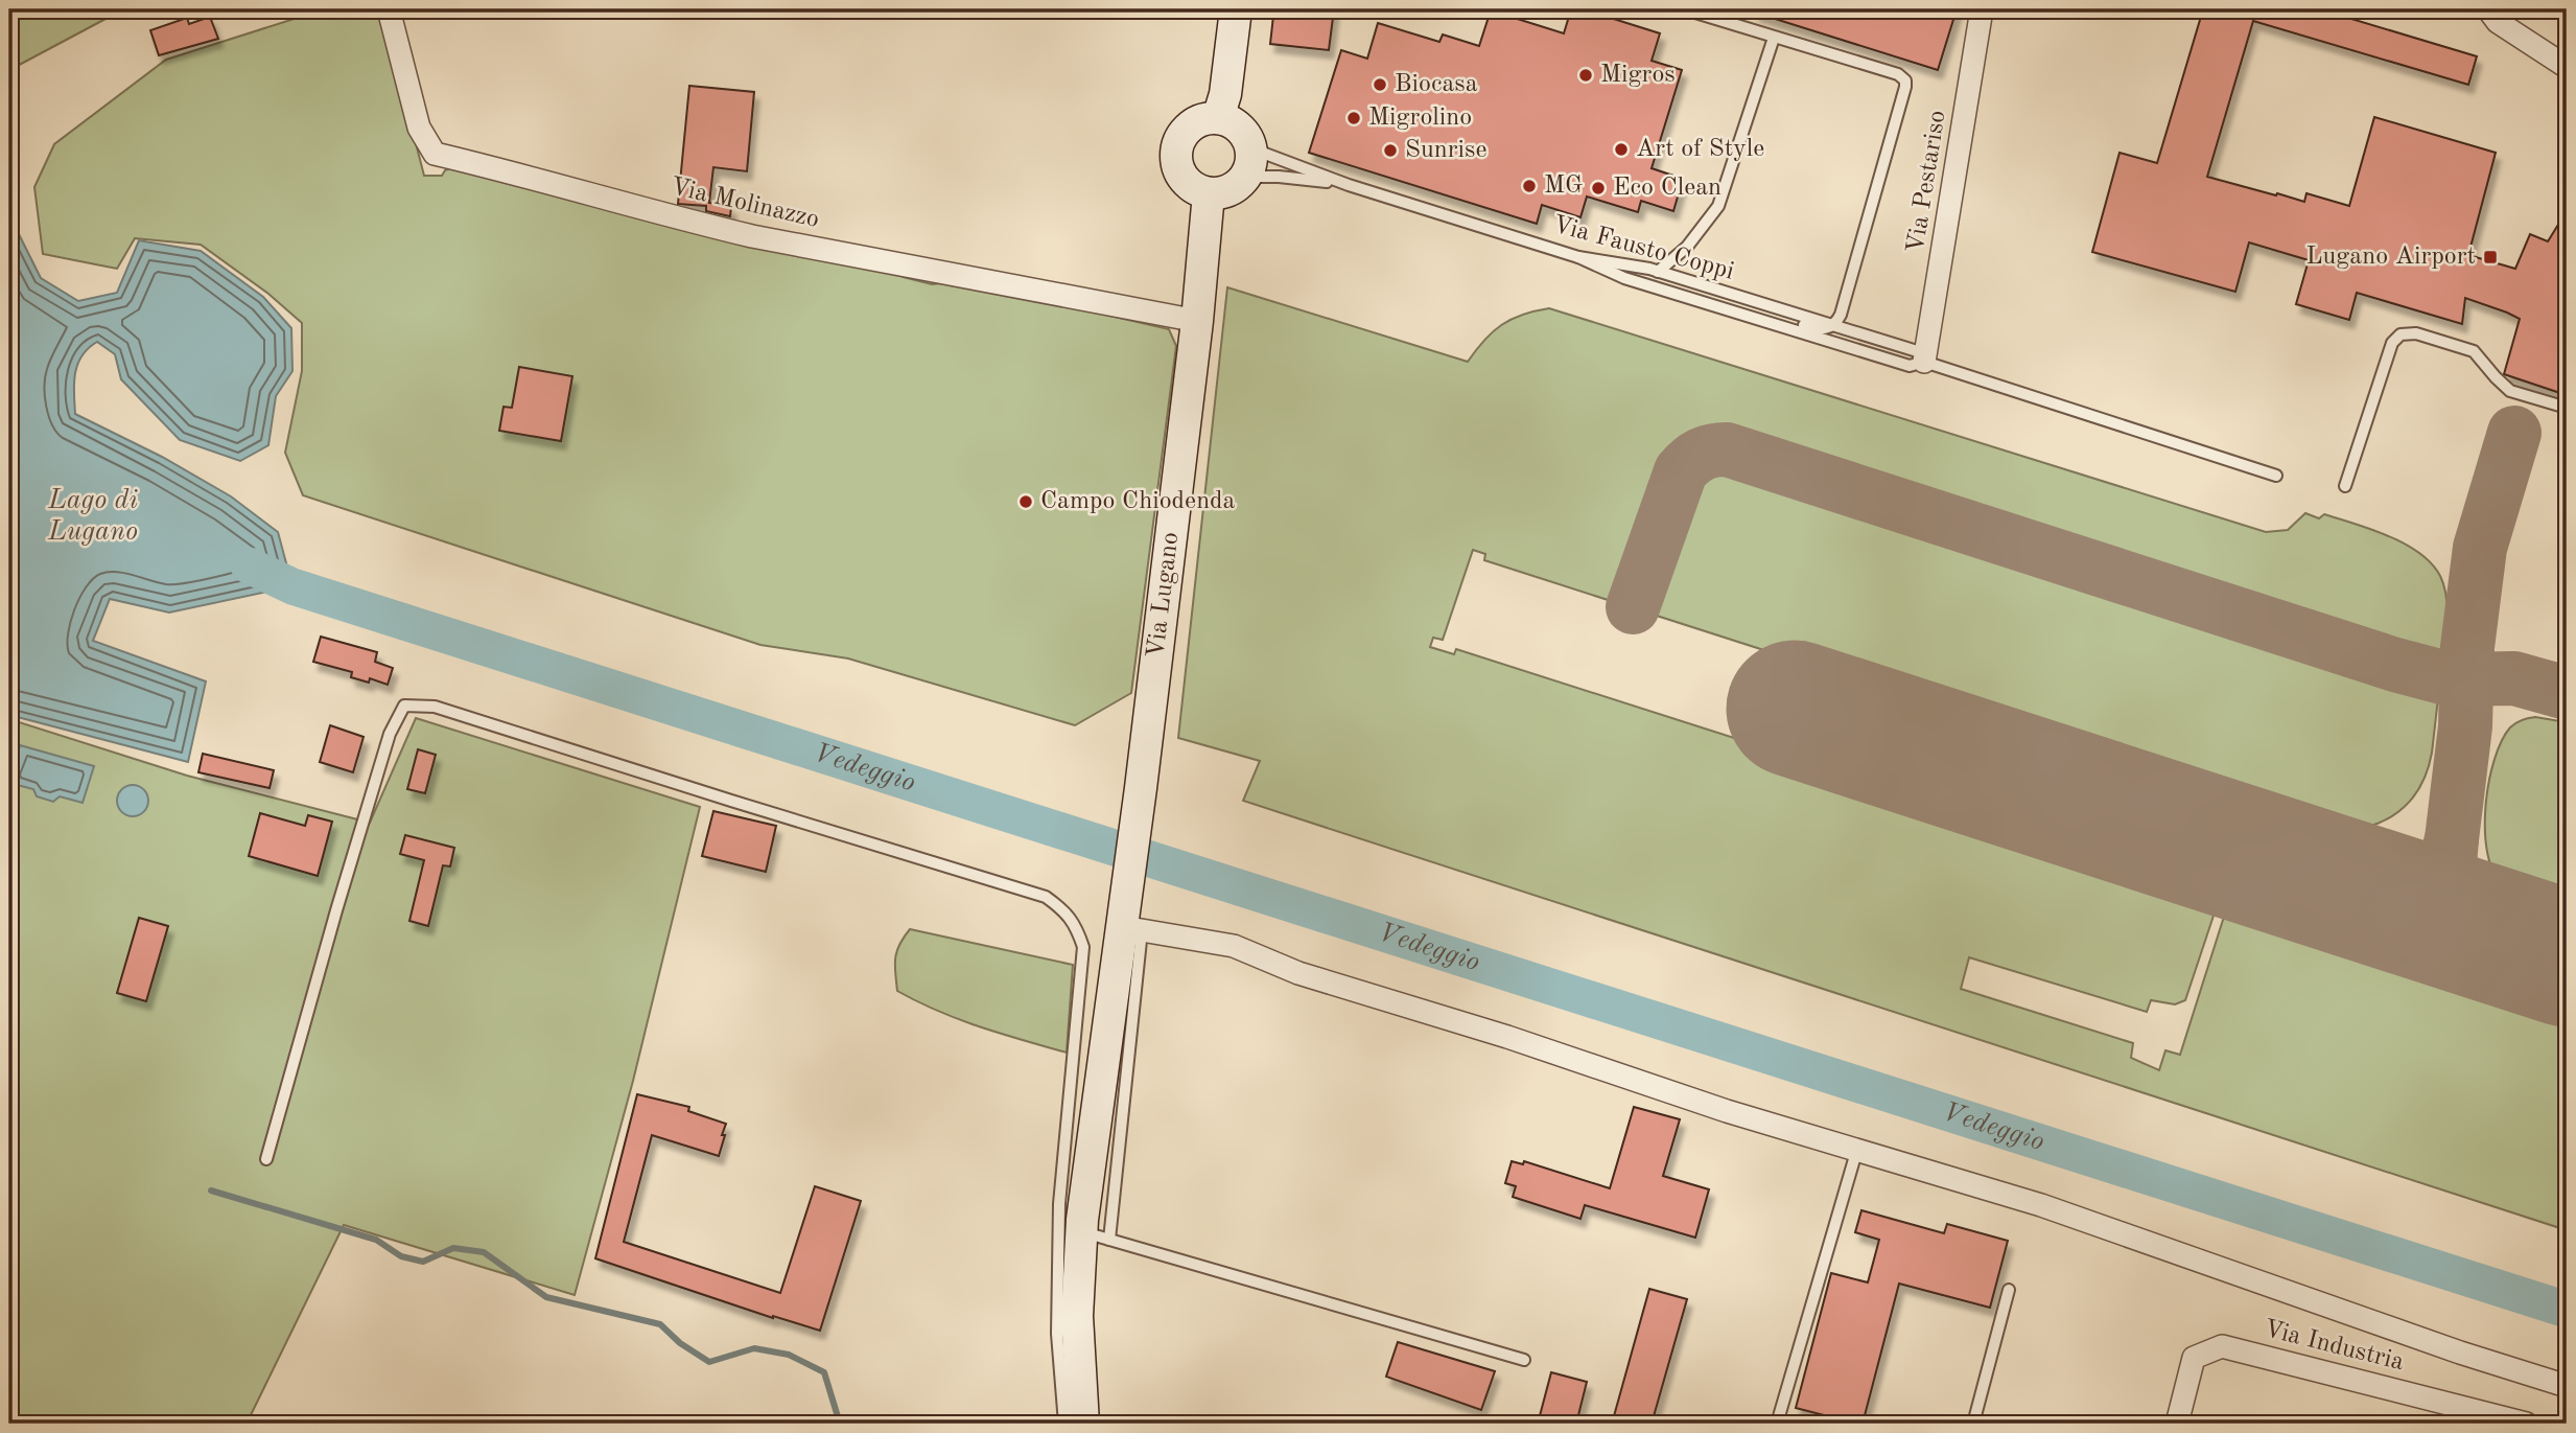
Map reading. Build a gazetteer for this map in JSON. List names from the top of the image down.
{
  "streets": {
    "main road": ["Via Lugano"],
    "street": ["Via Pestariso", "Via Molinazzo", "Via Industria"],
    "lane": ["Via Fausto Coppi"]
  },
  "crossings": [
    ["Via Pestariso", "Via Fausto Coppi"],
    ["Via Molinazzo", "Via Lugano"],
    ["Via Fausto Coppi", "Via Lugano"]
  ],
  "water": ["Lago di Lugano", "Vedeggio"],
  "places": {
    "other": [
      "Migros",
      "Biocasa",
      "Migrolino",
      "Art of Style",
      "Sunrise",
      "MG",
      "Eco Clean",
      "Campo Chiodenda"
    ],
    "transit": ["Lugano Airport"]
  }
}
